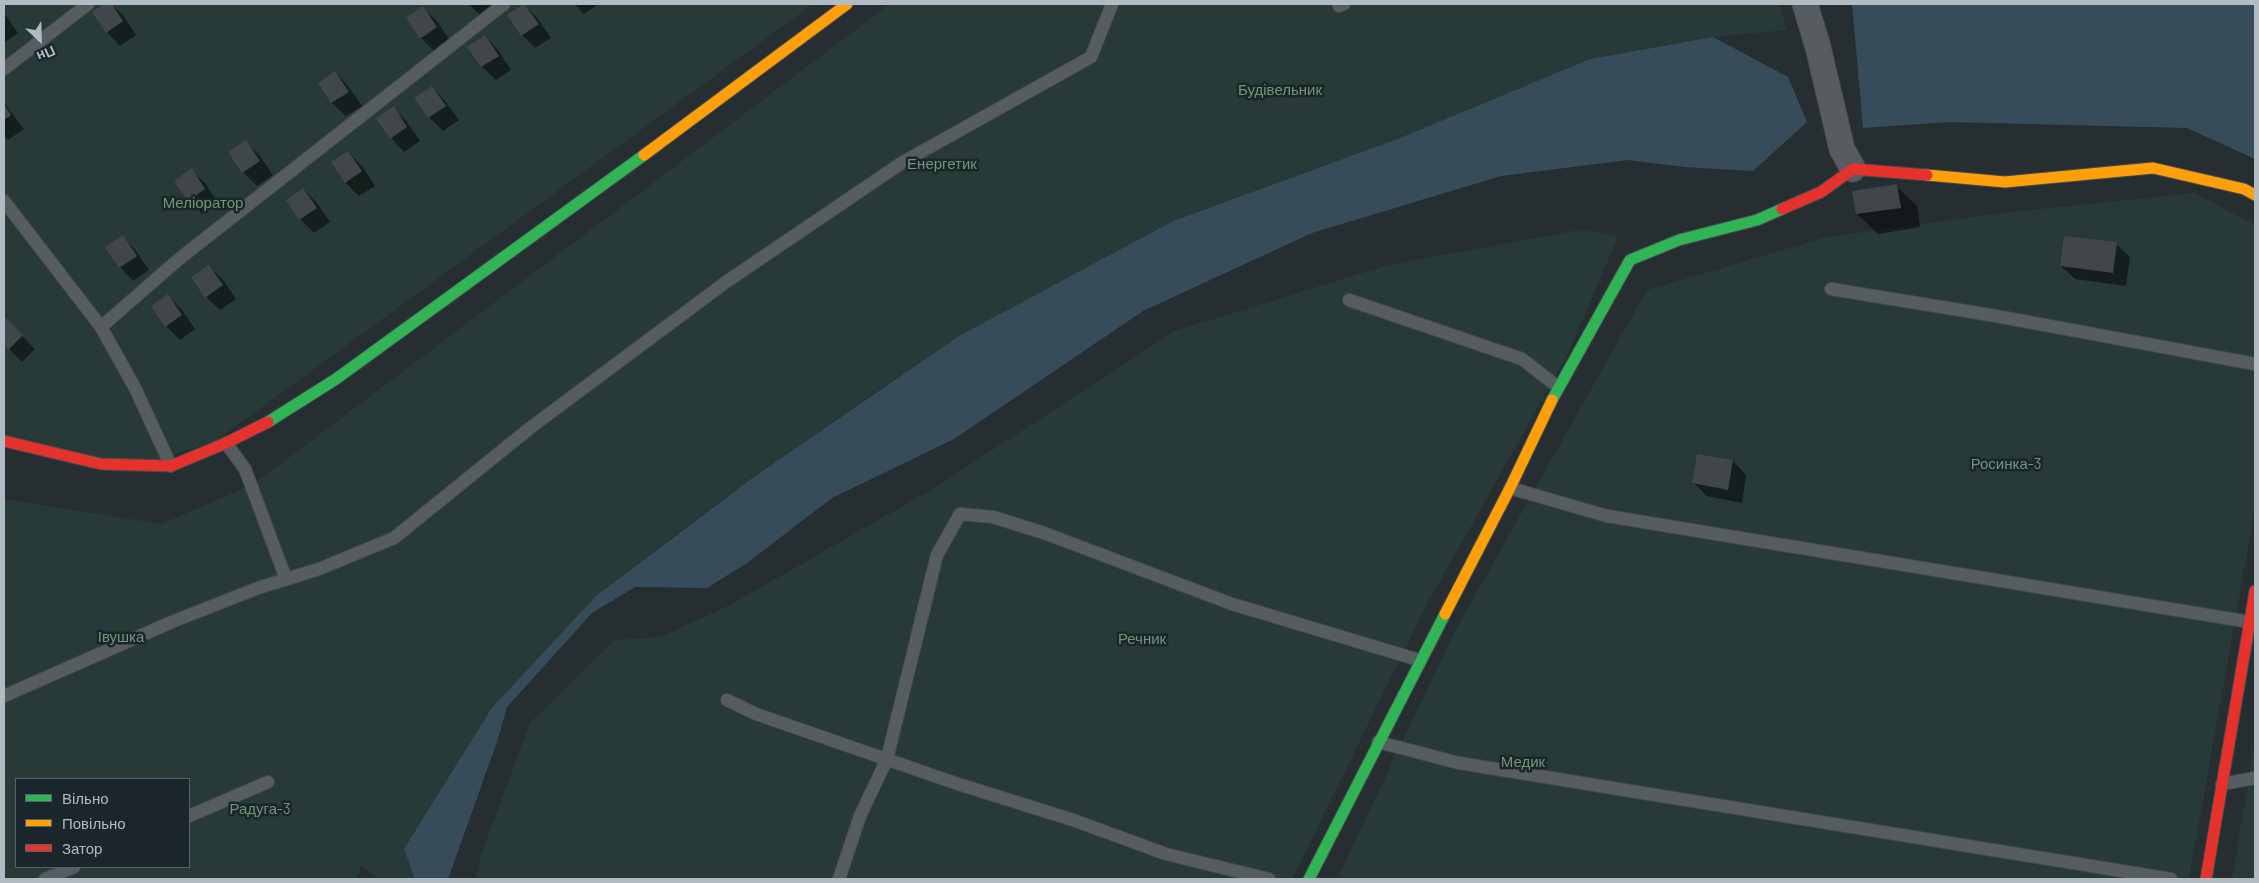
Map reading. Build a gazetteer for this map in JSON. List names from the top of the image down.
{
  "parks": [
    "Будівельник",
    "Енергетик",
    "Меліоратор",
    "Росинка-3",
    "Івушка",
    "Речник",
    "Медик",
    "Радуга-3"
  ],
  "legend": ["Вільно", "Повільно", "Затор"],
  "north": "bottom right"
}
